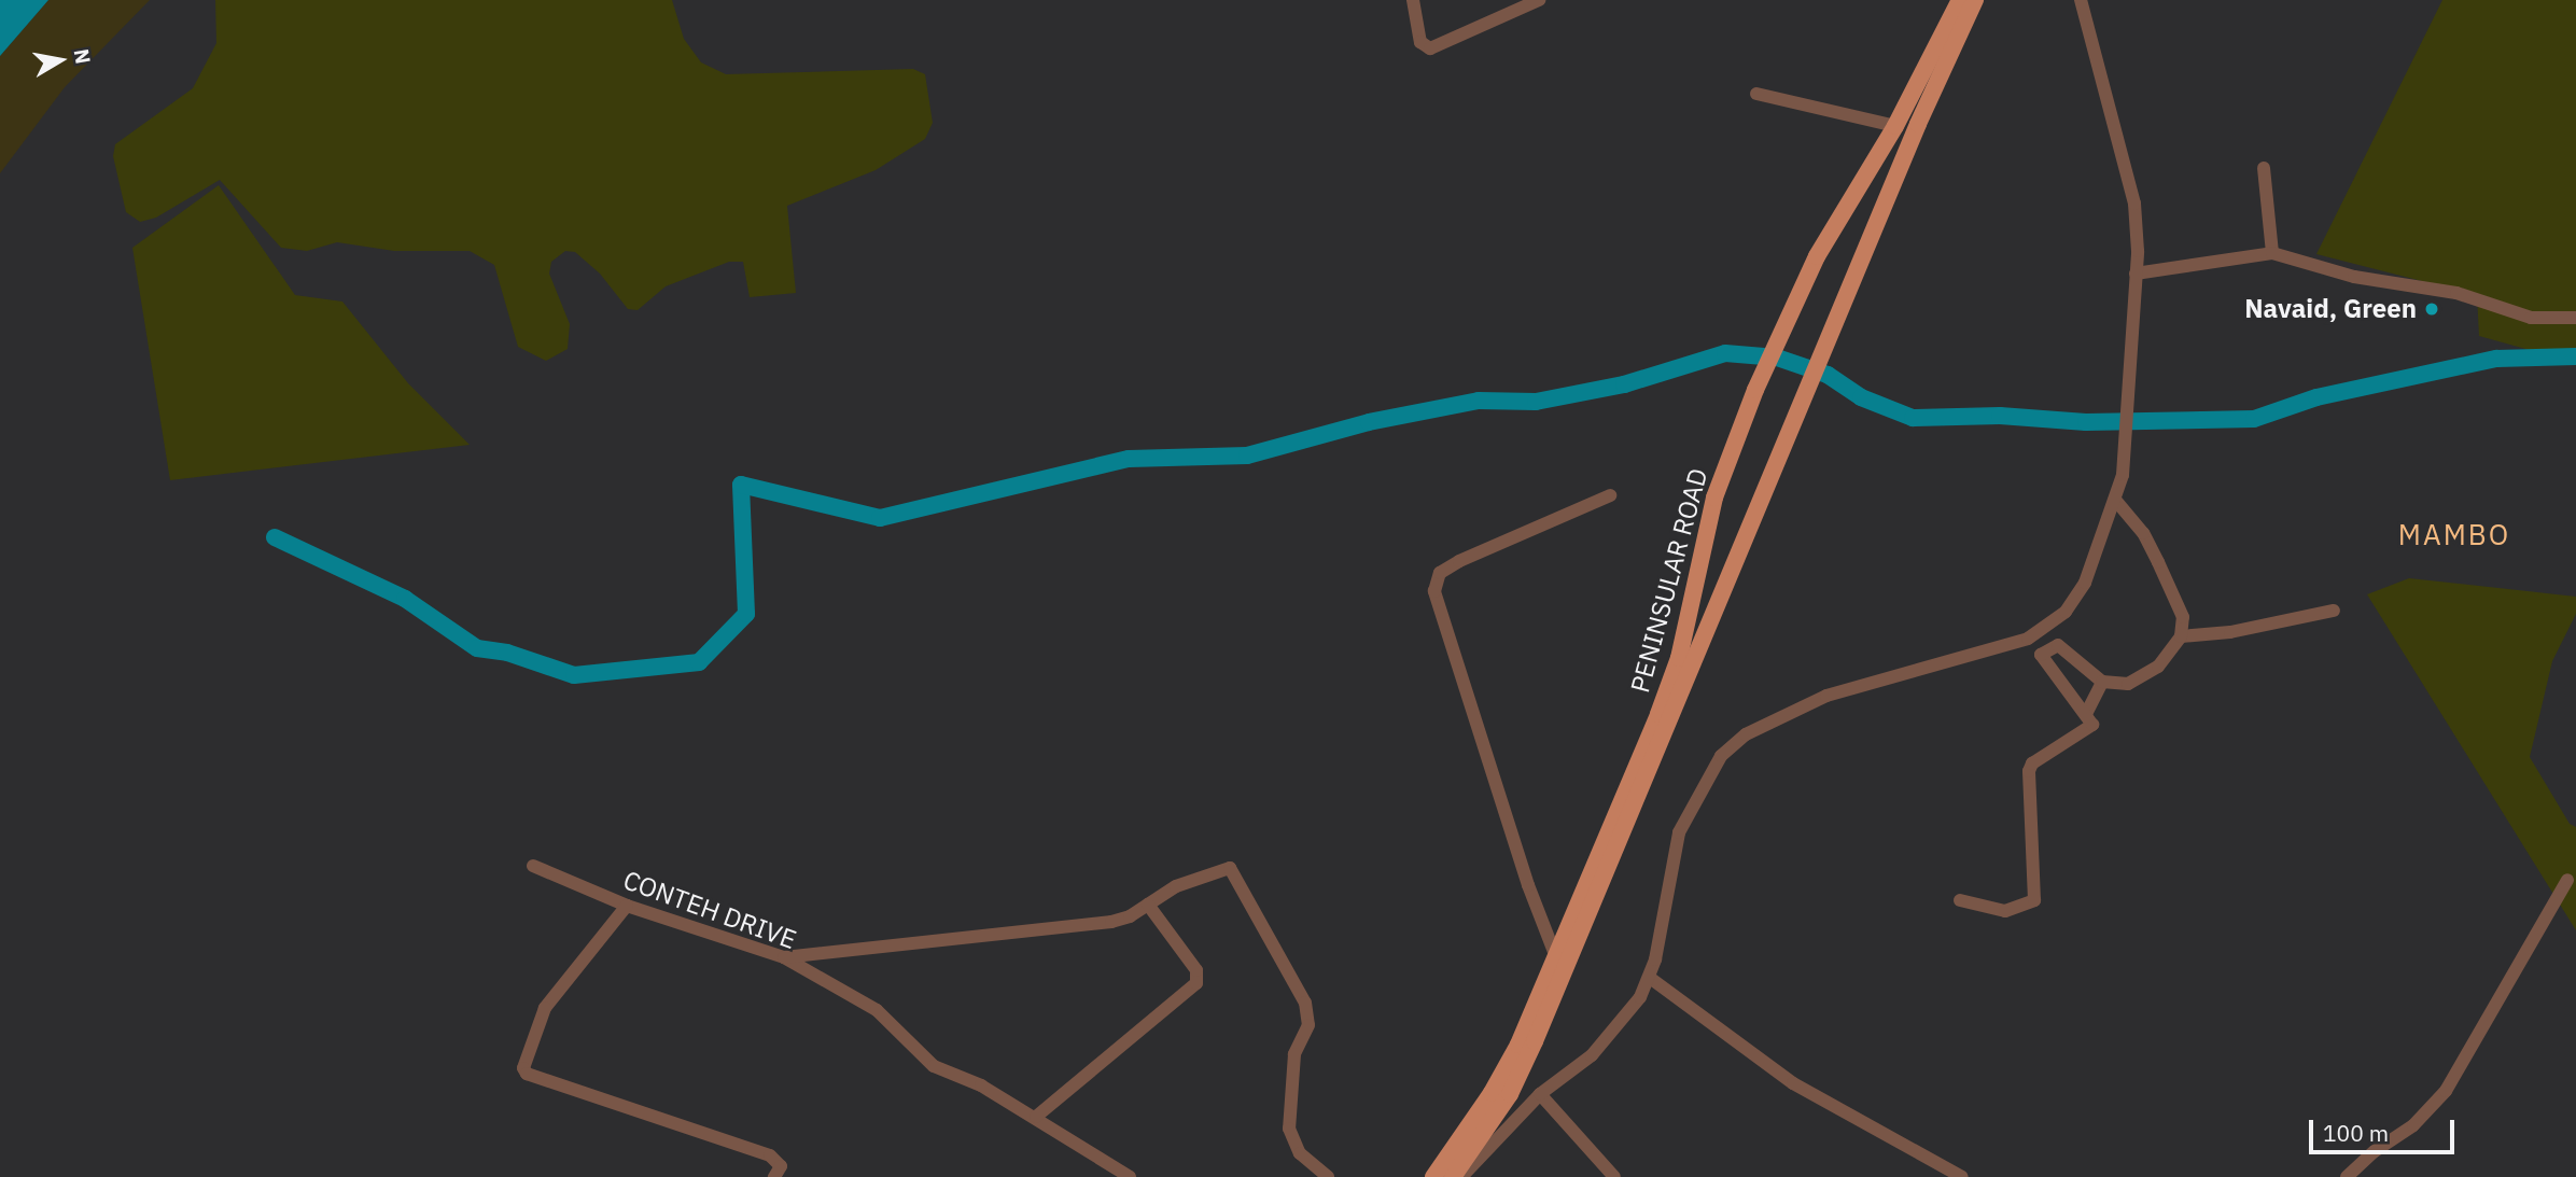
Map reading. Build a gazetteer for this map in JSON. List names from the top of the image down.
{
  "streets": {
    "main road": ["PENINSULAR ROAD"],
    "street": ["CONTEH DRIVE"]
  },
  "districts": ["MAMBO"],
  "places": ["Navaid, Green"],
  "scale_bar": "100 m",
  "north": "right"
}
